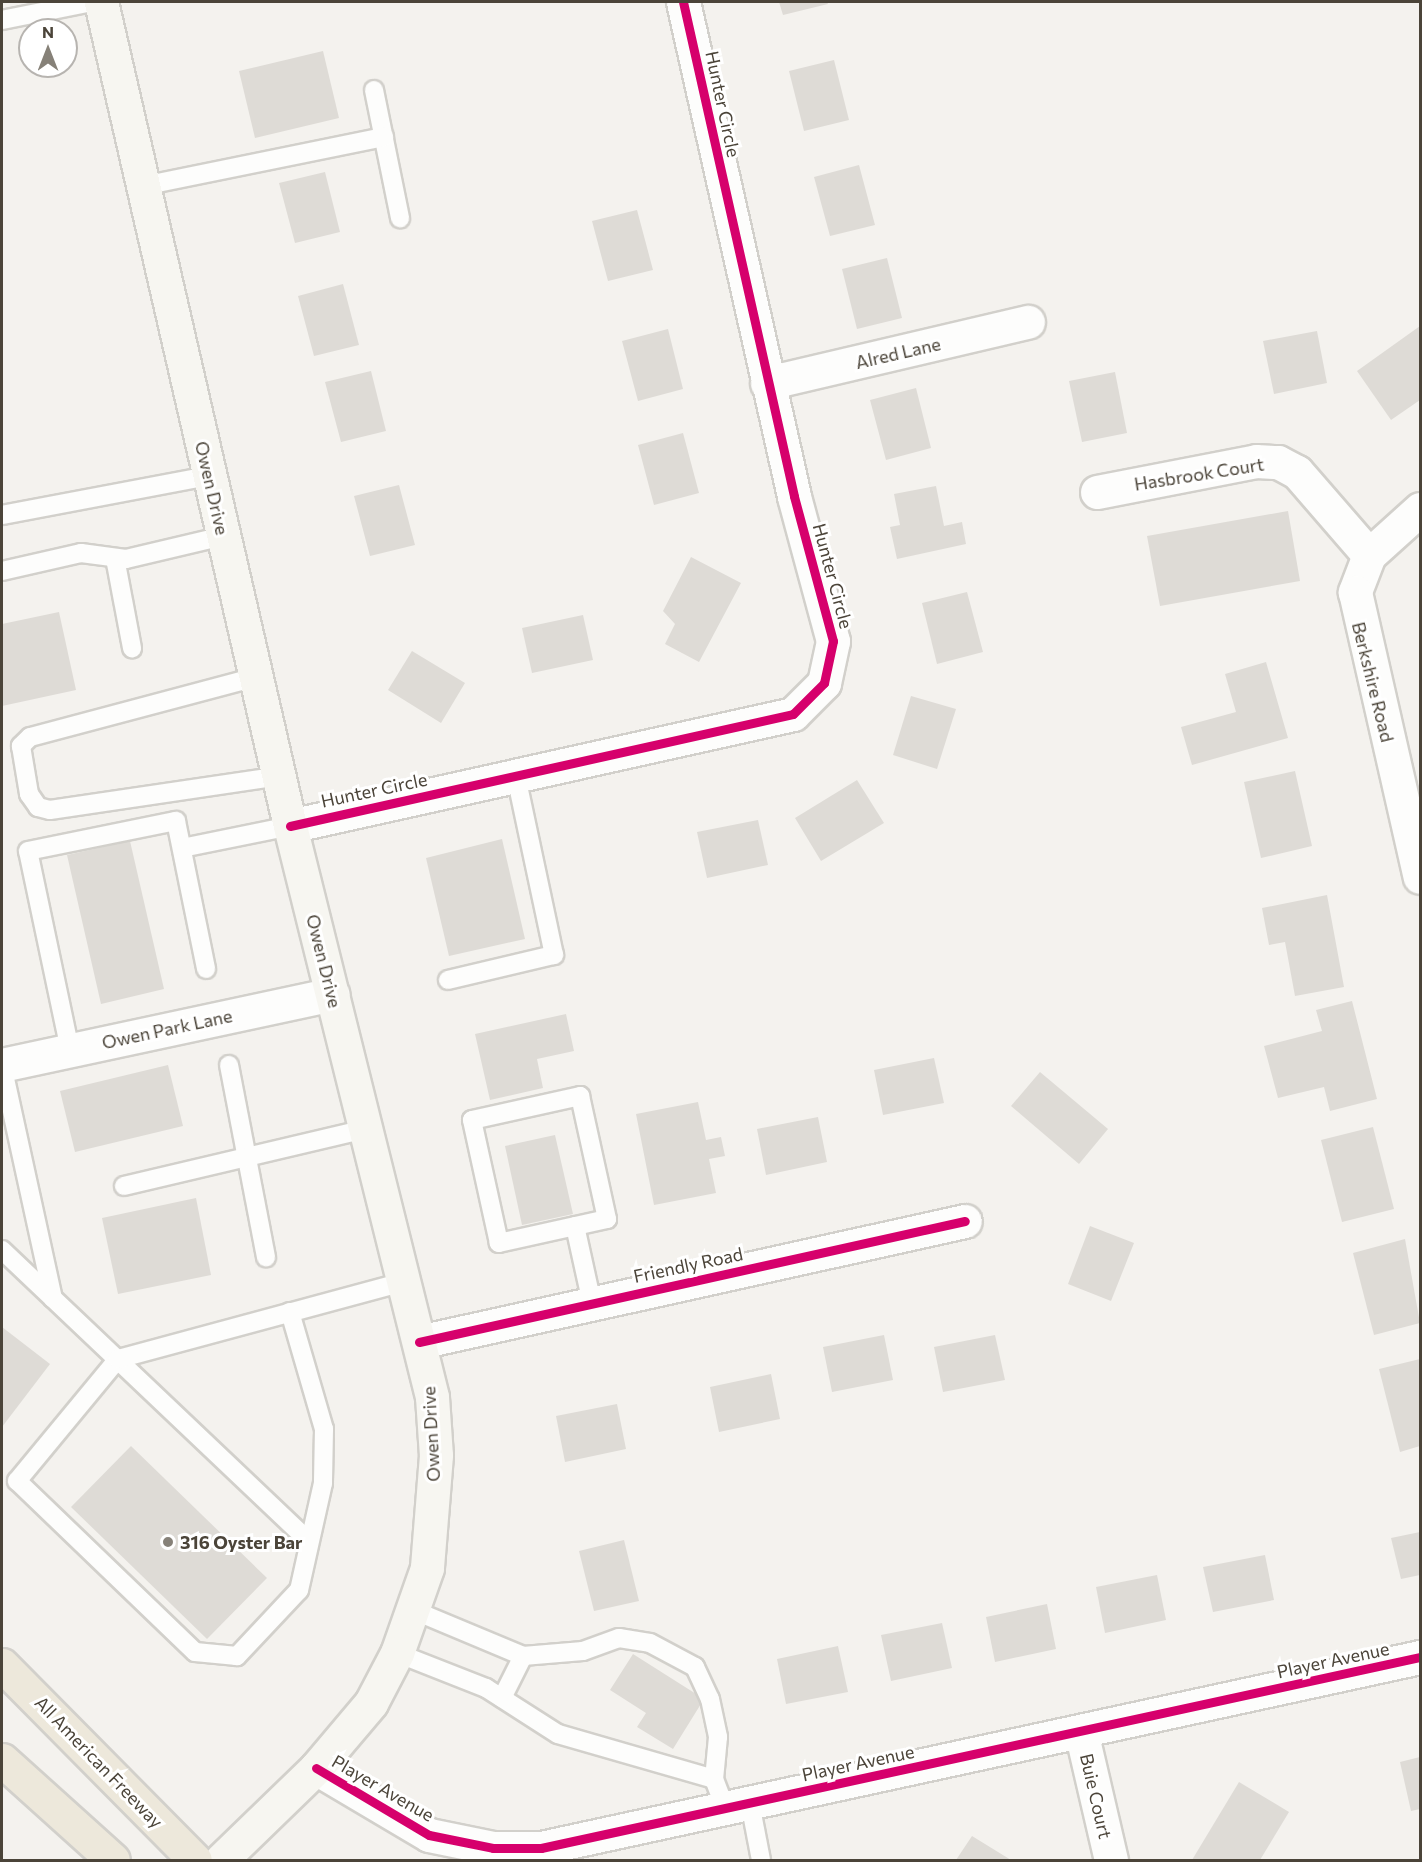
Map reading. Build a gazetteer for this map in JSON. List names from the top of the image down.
{
  "streets": {
    "highway": ["All American Freeway"],
    "main road": ["Owen Drive"],
    "street": [
      "Hunter Circle",
      "Alred Lane",
      "Hasbrook Court",
      "Berkshire Road",
      "Owen Park Lane",
      "Friendly Road",
      "Player Avenue",
      "Buie Court"
    ]
  },
  "crossings": [
    ["Hunter Circle", "Alred Lane"],
    ["Hunter Circle", "Owen Drive"],
    ["Hasbrook Court", "Berkshire Road"],
    ["Owen Drive", "Owen Park Lane"],
    ["Owen Drive", "Friendly Road"],
    ["Owen Drive", "Player Avenue"],
    ["Player Avenue", "Buie Court"]
  ],
  "places": ["316 Oyster Bar"],
  "north": "top"
}
